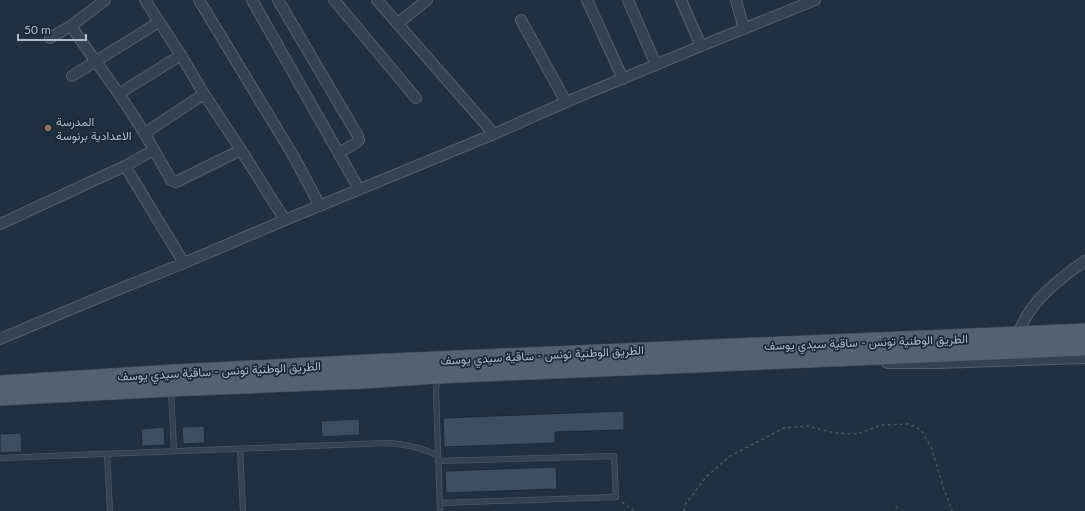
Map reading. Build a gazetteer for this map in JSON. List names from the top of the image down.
{
  "streets": {
    "main road": ["الطريق الوطنية تونس - ساقية سيدي يوسف"]
  },
  "places": ["المدرسة الاعدادية برنوسة"],
  "scale_bar": "50 m"
}
